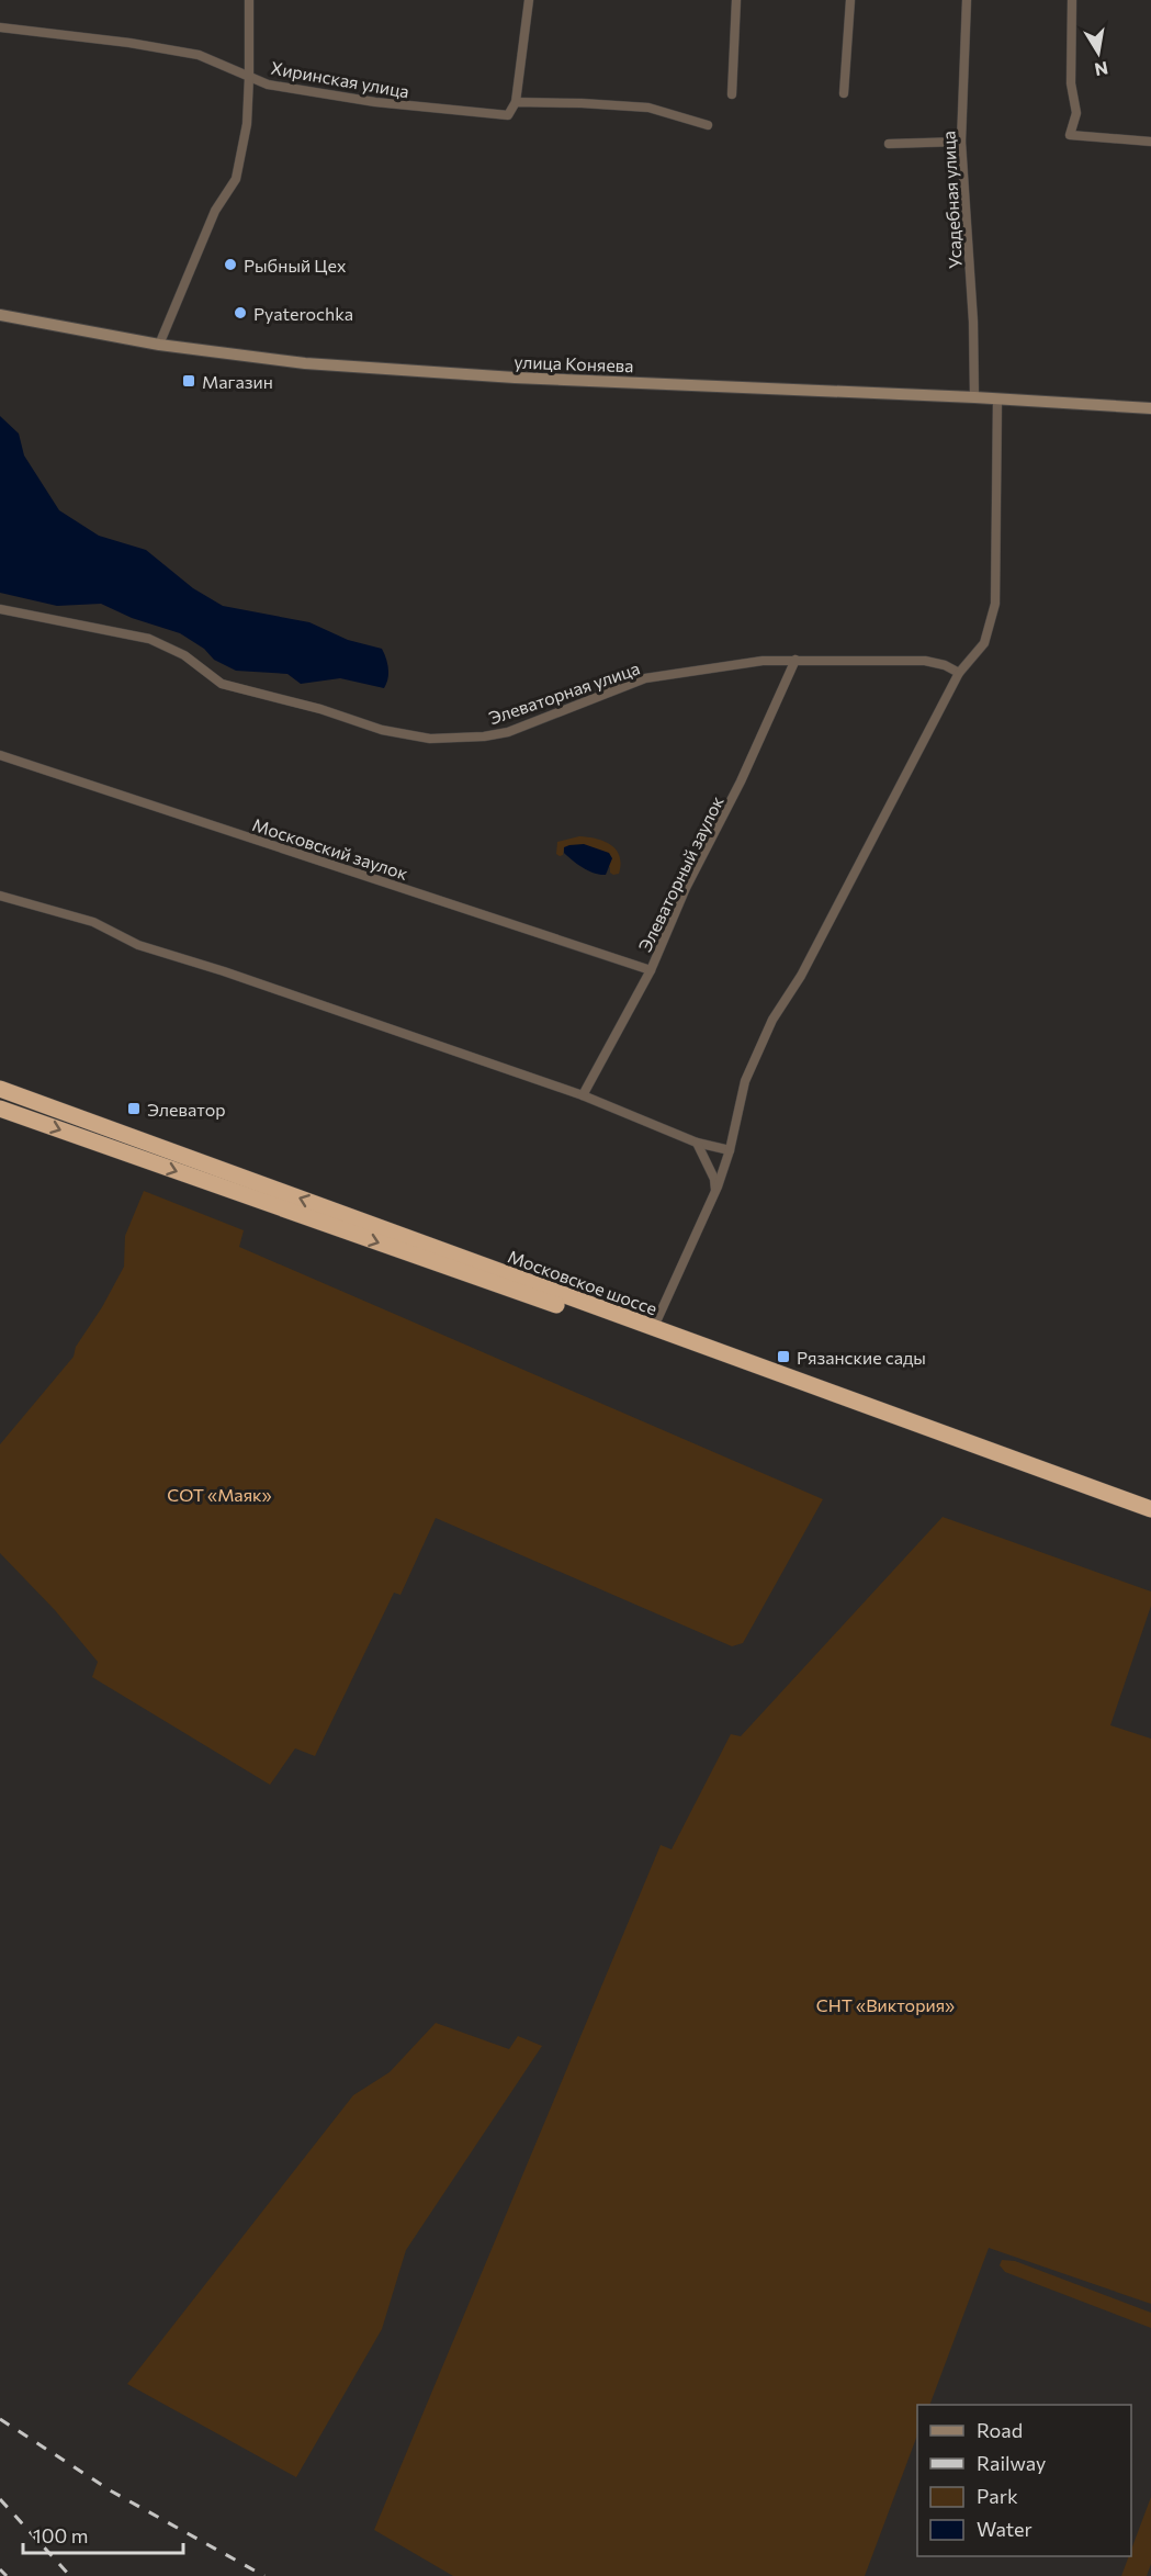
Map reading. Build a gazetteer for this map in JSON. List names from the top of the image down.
{
  "streets": {
    "highway": ["Московское шоссе"],
    "street": [
      "Хиринская улица",
      "Усадебная улица",
      "улица Коняева",
      "Элеваторная улица",
      "Московский заулок",
      "Элеваторный заулок"
    ]
  },
  "crossings": [
    ["Усадебная улица", "улица Коняева"],
    ["Элеваторная улица", "Элеваторный заулок"],
    ["Московский заулок", "Элеваторный заулок"]
  ],
  "parks": ["СОТ «Маяк»", "СНТ «Виктория»"],
  "places": {
    "other": ["Рыбный Цех", "Pyaterochka"],
    "transit": ["Магазин", "Элеватор", "Рязанские сады"]
  },
  "legend": [
    "Road",
    "Railway",
    "Park",
    "Water"
  ],
  "scale_bar": "100 m",
  "north": "bottom"
}
